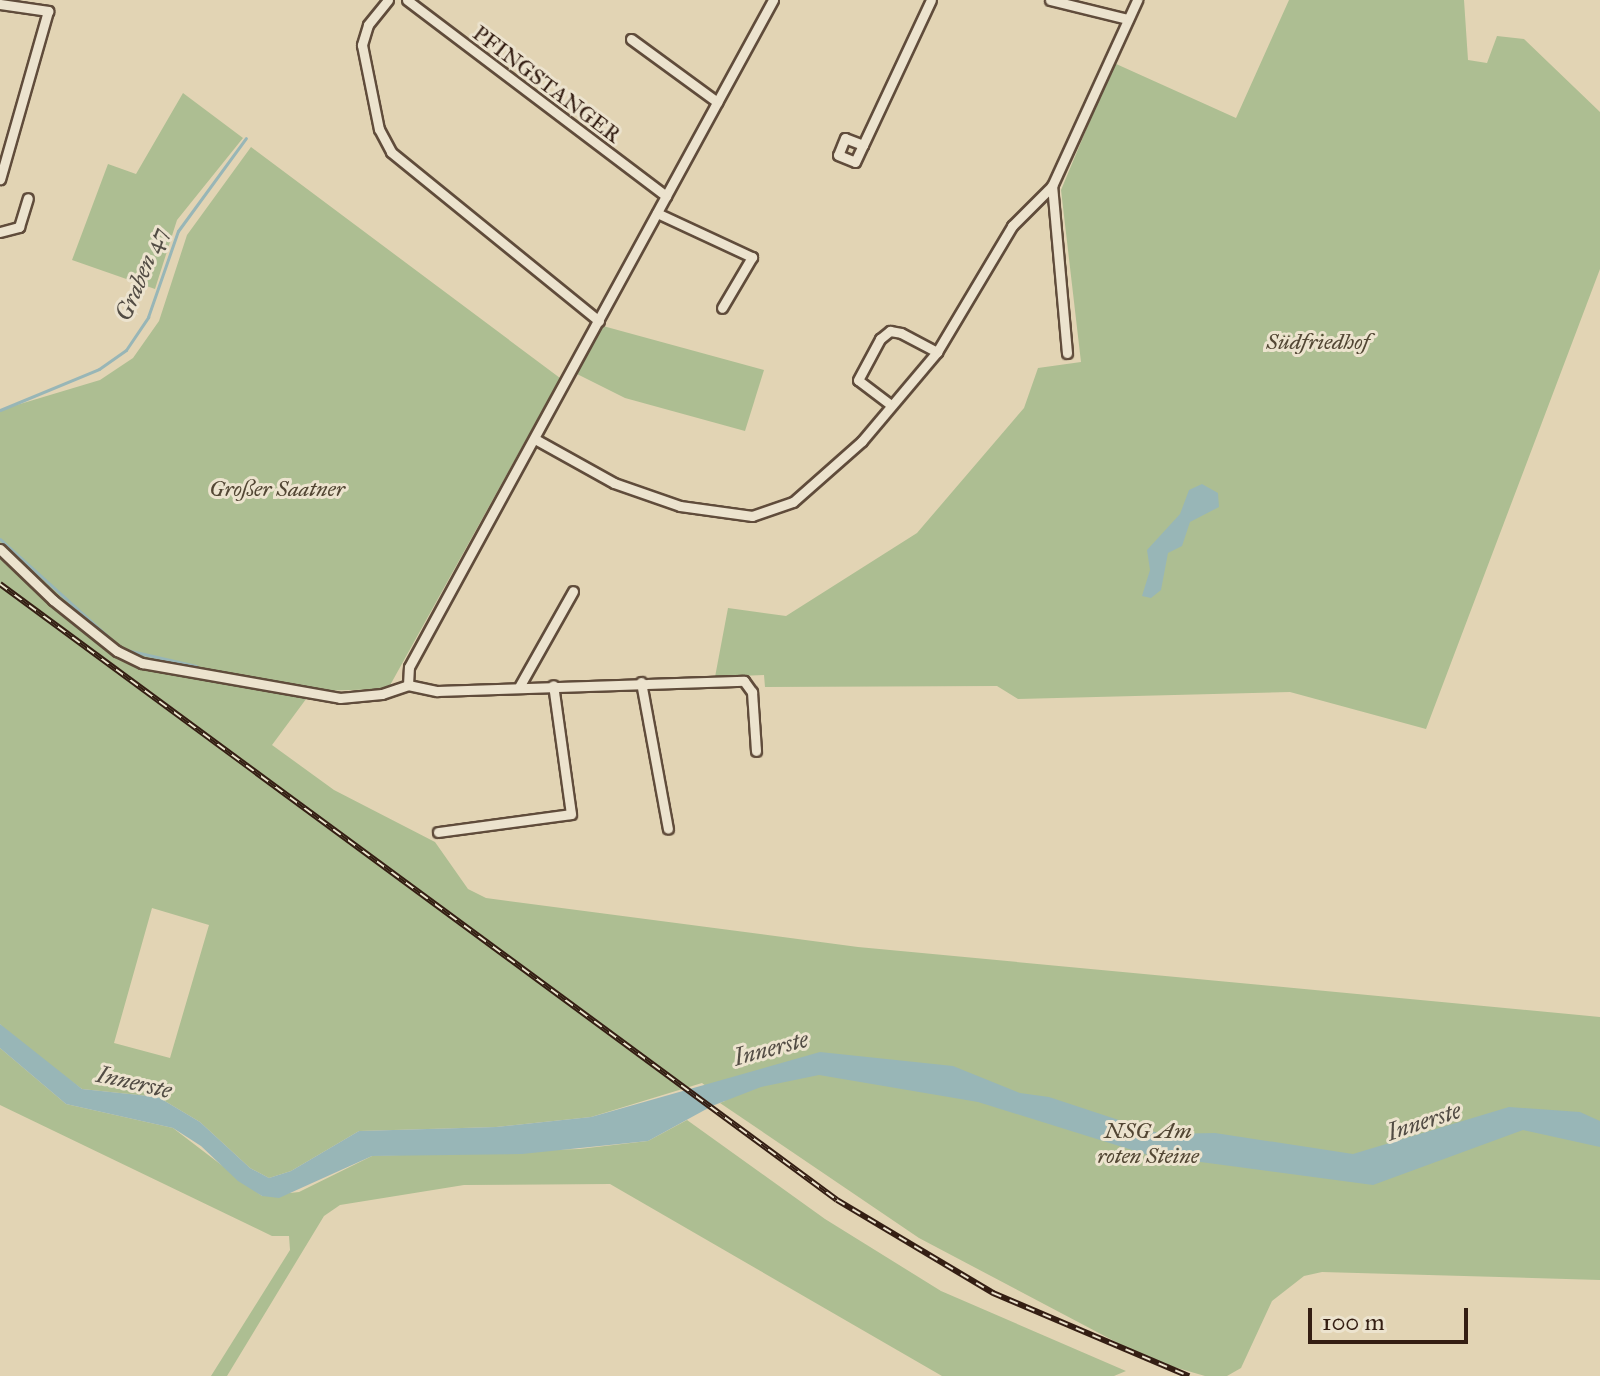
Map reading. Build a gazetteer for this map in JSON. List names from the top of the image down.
{
  "streets": {
    "street": ["PFINGSTANGER"]
  },
  "water": ["Graben 47", "Innerste"],
  "parks": ["Südfriedhof", "Großer Saatner", "NSG Am roten Steine"],
  "scale_bar": "100 m"
}
